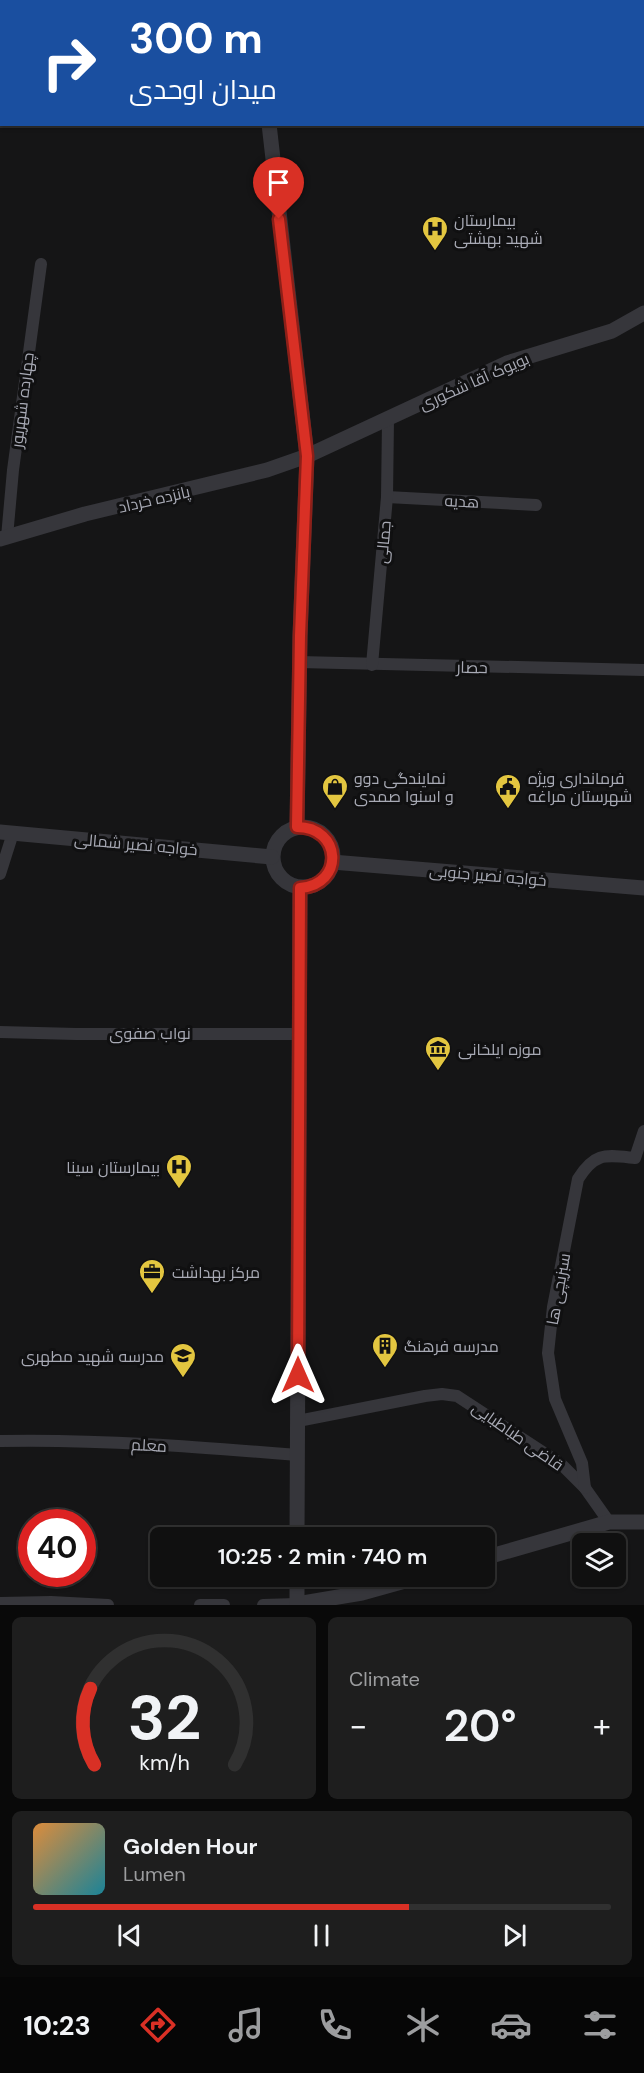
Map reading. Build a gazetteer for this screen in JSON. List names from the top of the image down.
{
  "streets": {
    "street": [
      "بویوک آقا شکوری",
      "چهارده شهریور",
      "پانزده خرداد",
      "هدیه",
      "جمالی",
      "حصار",
      "خواجه نصیر شمالی",
      "خواجه نصیر جنوبی",
      "نواب صفوی",
      "سبزیچی ها",
      "قاضی طباطبایی",
      "معلم"
    ]
  },
  "crossings": [
    ["بویوک آقا شکوری", "پانزده خرداد"],
    ["بویوک آقا شکوری", "جمالی"],
    ["چهارده شهریور", "پانزده خرداد"],
    ["هدیه", "جمالی"],
    ["جمالی", "حصار"],
    ["خواجه نصیر شمالی", "خواجه نصیر جنوبی"],
    ["سبزیچی ها", "قاضی طباطبایی"]
  ],
  "places": {
    "hospital": ["بیمارستان شهید بهشتی", "بیمارستان سینا"],
    "shop": ["نمایندگی دوو و اسنوا صمدی"],
    "public building": ["فرمانداری ویژه شهرستان مراغه"],
    "museum": ["موزه ایلخانی"],
    "office": ["مرکز بهداشت"],
    "building": ["مدرسه فرهنگ"],
    "school or university": ["مدرسه شهید مطهری"]
  },
  "page": {
    "turn": ["300 m", "میدان اوحدی"],
    "limit": "40",
    "trip": "10:25 · 2 min · 740 m",
    "tile": "Climate",
    "heat": ["−", "20°", "+"],
    "song": ["Golden Hour", "Lumen"],
    "tabs": "10:23",
    "gauge": ["32", "km/h"]
  }
}
